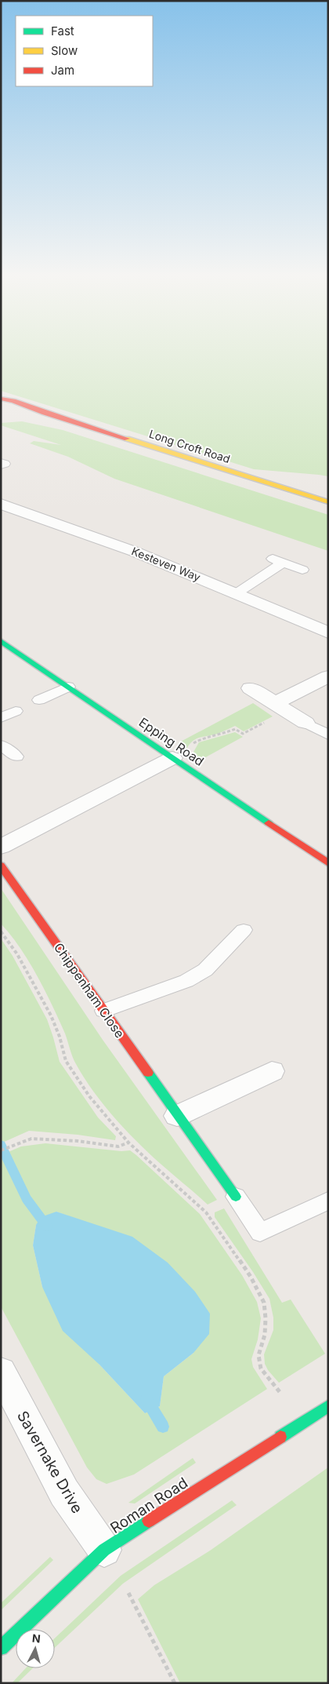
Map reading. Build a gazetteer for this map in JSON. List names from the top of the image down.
{
  "streets": {
    "street": [
      "Long Croft Road",
      "Kesteven Way",
      "Epping Road",
      "Chippenham Close",
      "Savernake Drive",
      "Roman Road"
    ]
  },
  "crossings": [
    ["Savernake Drive", "Roman Road"]
  ],
  "legend": ["Fast", "Slow", "Jam"],
  "north": "top"
}
